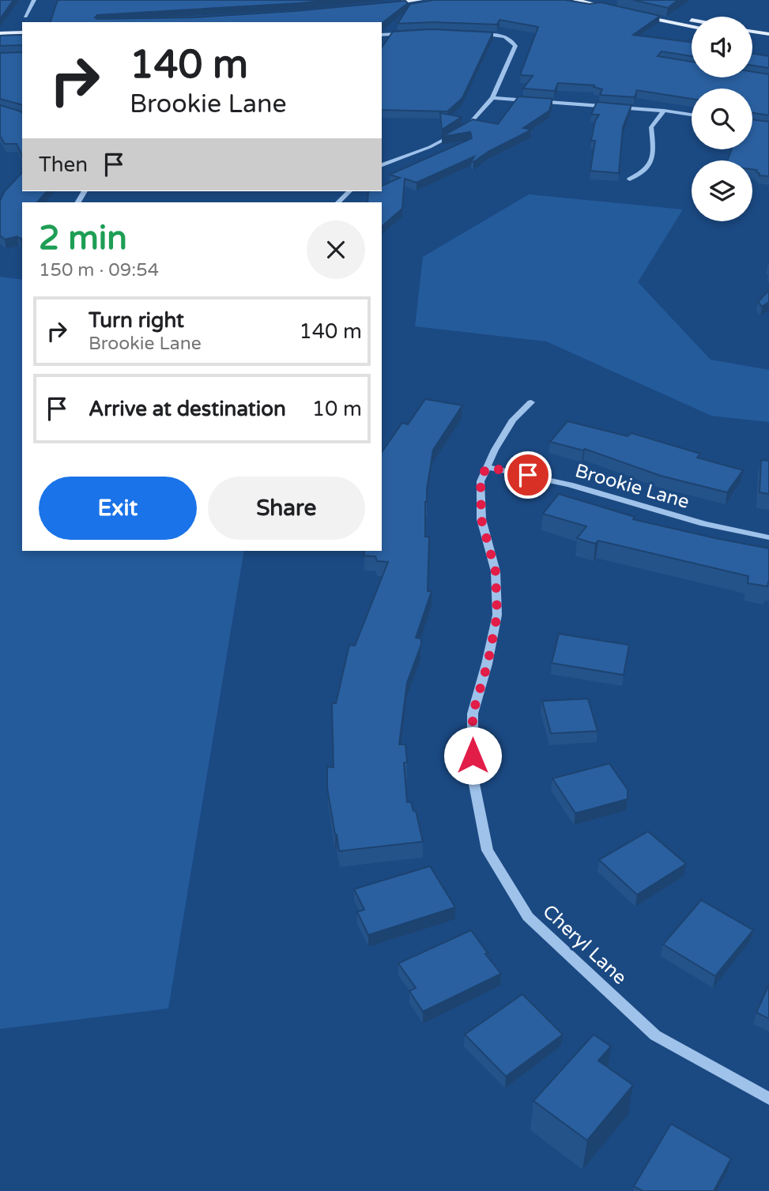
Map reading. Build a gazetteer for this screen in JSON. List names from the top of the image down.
{
  "streets": {
    "street": ["Brookie Lane", "Cheryl Lane"]
  },
  "crossings": [
    ["Brookie Lane", "Cheryl Lane"]
  ],
  "page": {
    "turn": ["140 m", "Brookie Lane"],
    "then": "Then",
    "heading": ["2 min", "150 m · 09:54"],
    "list": [
      {
        "name": "Turn right",
        "note": "Brookie Lane",
        "value": "140 m"
      },
      {
        "name": "Arrive at destination",
        "value": "10 m"
      }
    ],
    "buttons": ["Exit", "Share"]
  }
}
